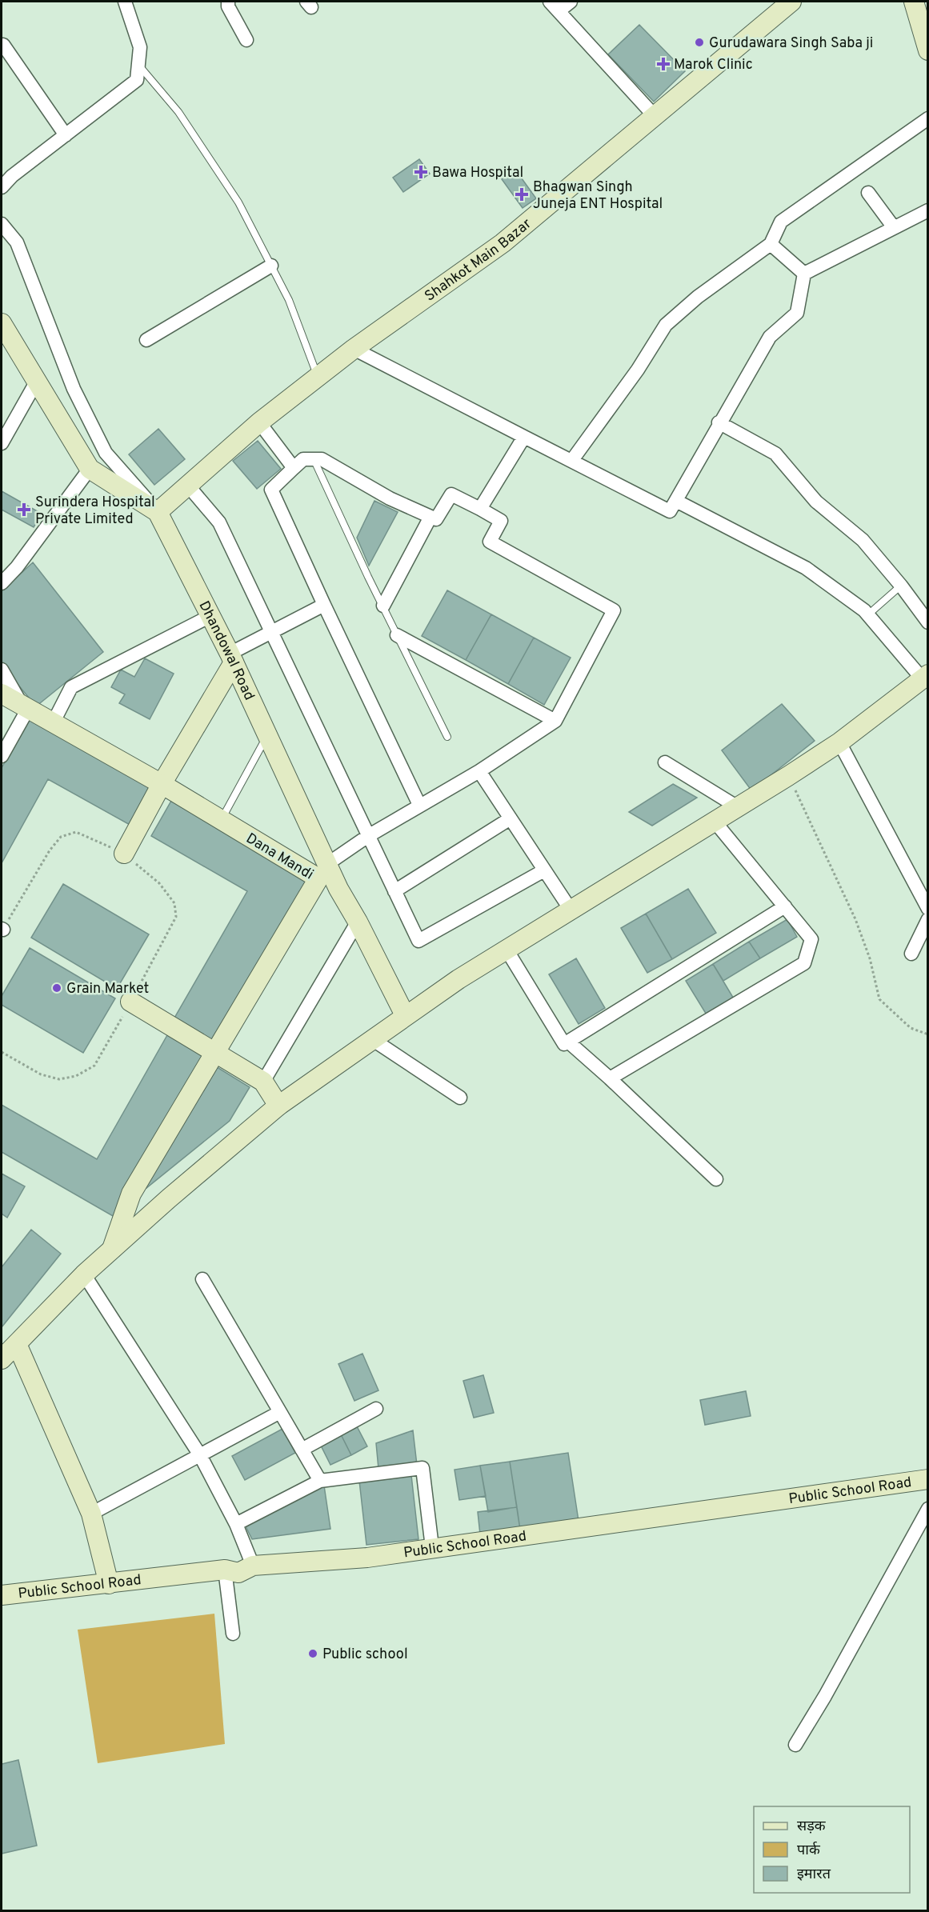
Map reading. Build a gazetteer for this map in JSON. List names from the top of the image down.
{
  "streets": {
    "street": [
      "Shahkot Main Bazar",
      "Dhandowal Road",
      "Dana Mandi",
      "Public School Road"
    ]
  },
  "crossings": [
    ["Shahkot Main Bazar", "Dhandowal Road"],
    ["Dhandowal Road", "Dana Mandi"]
  ],
  "places": {
    "other": ["Gurudawara Singh Saba ji", "Grain Market", "Public school"],
    "health": [
      "Marok Clinic",
      "Bawa Hospital",
      "Bhagwan Singh Juneja ENT Hospital",
      "Surindera Hospital Private Limited"
    ]
  },
  "legend": ["सड़क", "पार्क", "इमारत"]
}
